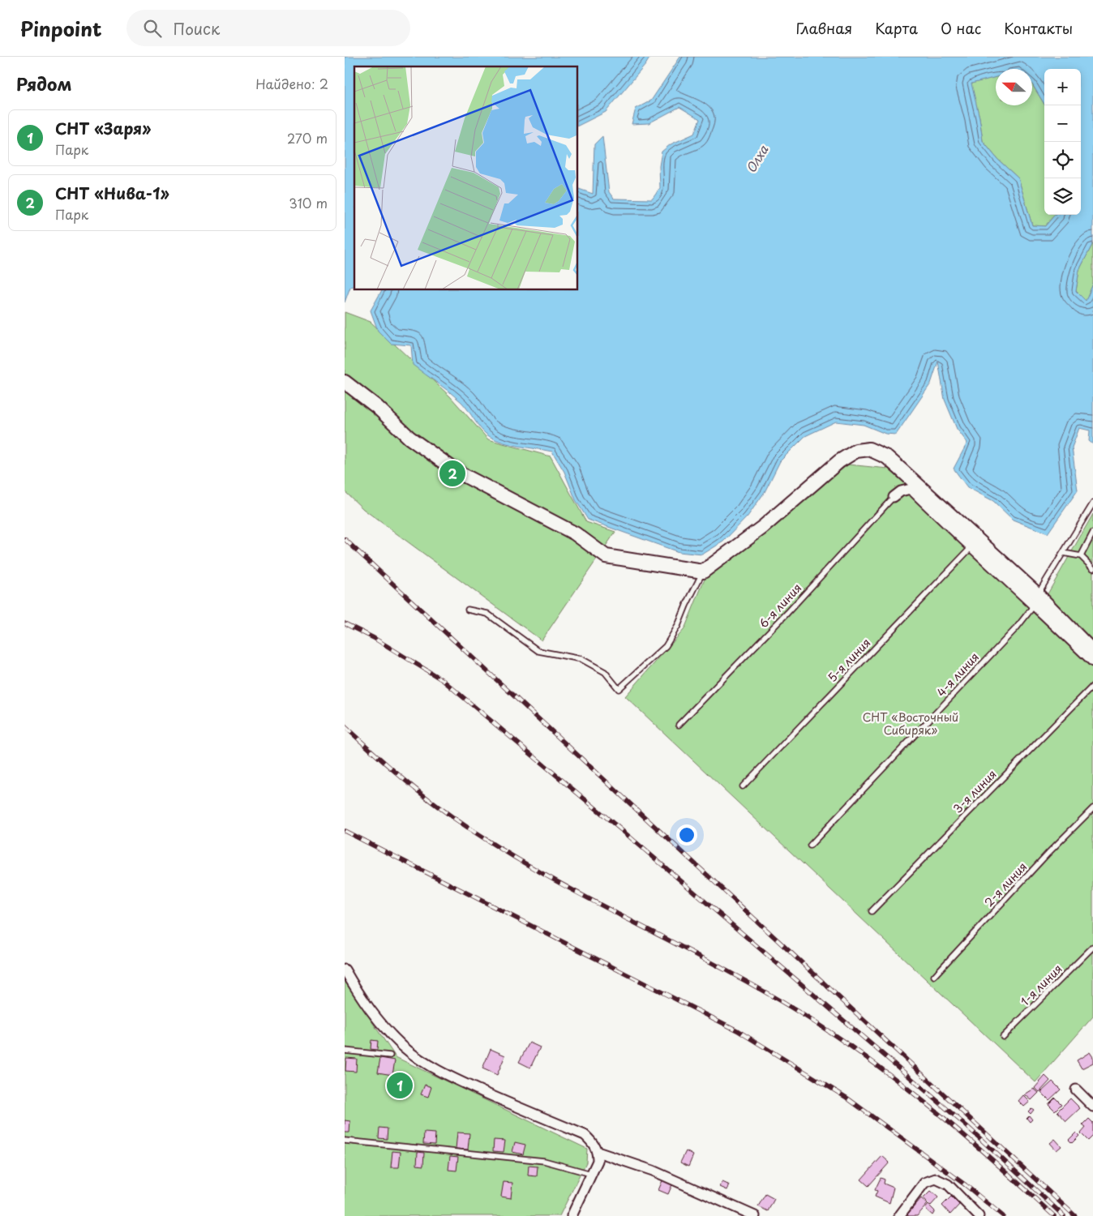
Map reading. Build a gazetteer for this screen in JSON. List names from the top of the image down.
{
  "streets": {
    "lane": [
      "6-я линия",
      "5-я линия",
      "4-я линия",
      "3-я линия",
      "2-я линия",
      "1-я линия"
    ]
  },
  "water": ["Олха"],
  "parks": ["СНТ «Восточный Сибиряк»"],
  "north": "left",
  "page": {
    "header": "Pinpoint",
    "search": "Поиск",
    "nav": [
      "Главная",
      "Карта",
      "О нас",
      "Контакты"
    ],
    "heading": ["Рядом", "Найдено: 2"],
    "map_buttons": ["+", "−"],
    "list": [
      {
        "mark": "1",
        "name": "СНТ «Заря»",
        "note": "Парк",
        "value": "270 m"
      },
      {
        "mark": "2",
        "name": "СНТ «Нива-1»",
        "note": "Парк",
        "value": "310 m"
      }
    ],
    "pins": ["2", "1"]
  }
}
